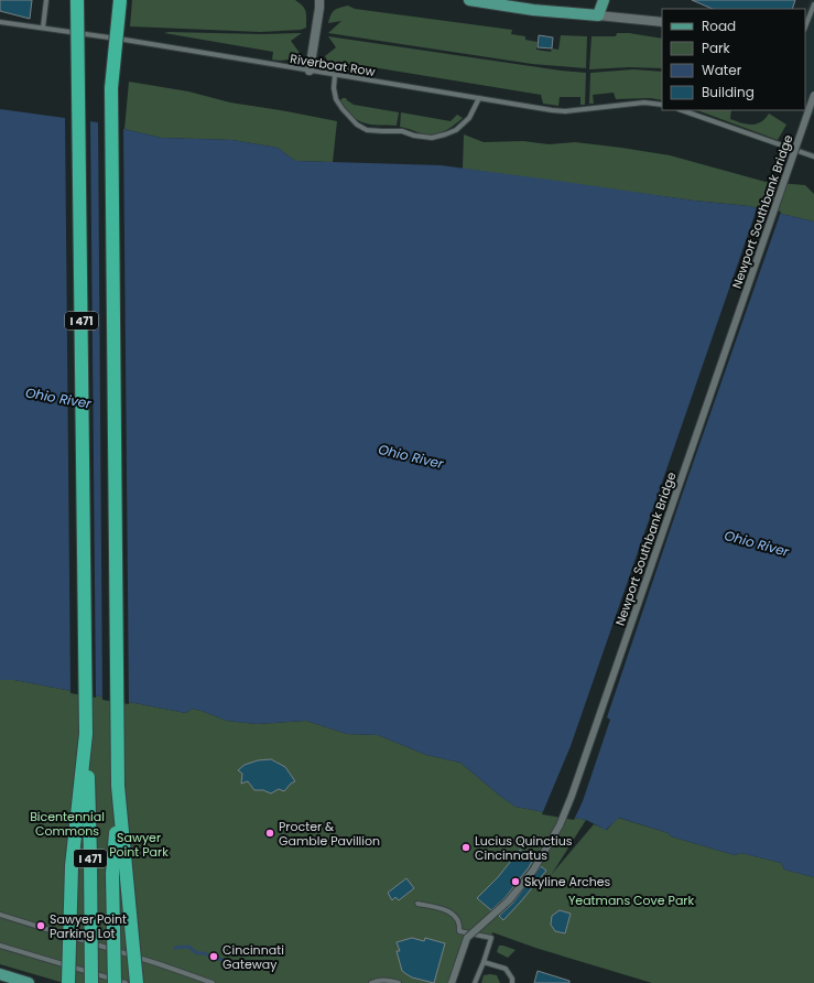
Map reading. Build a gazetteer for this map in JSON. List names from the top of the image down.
{
  "streets": {
    "highway": ["I 471"],
    "street": ["Newport Southbank Bridge"],
    "lane": ["Riverboat Row"]
  },
  "water": ["Ohio River"],
  "parks": ["Bicentennial Commons", "Sawyer Point Park", "Yeatmans Cove Park"],
  "places": [
    "Procter & Gamble Pavillion",
    "Lucius Quinctius Cincinnatus",
    "Skyline Arches",
    "Sawyer Point Parking Lot",
    "Cincinnati Gateway"
  ],
  "legend": [
    "Road",
    "Park",
    "Water",
    "Building"
  ]
}
